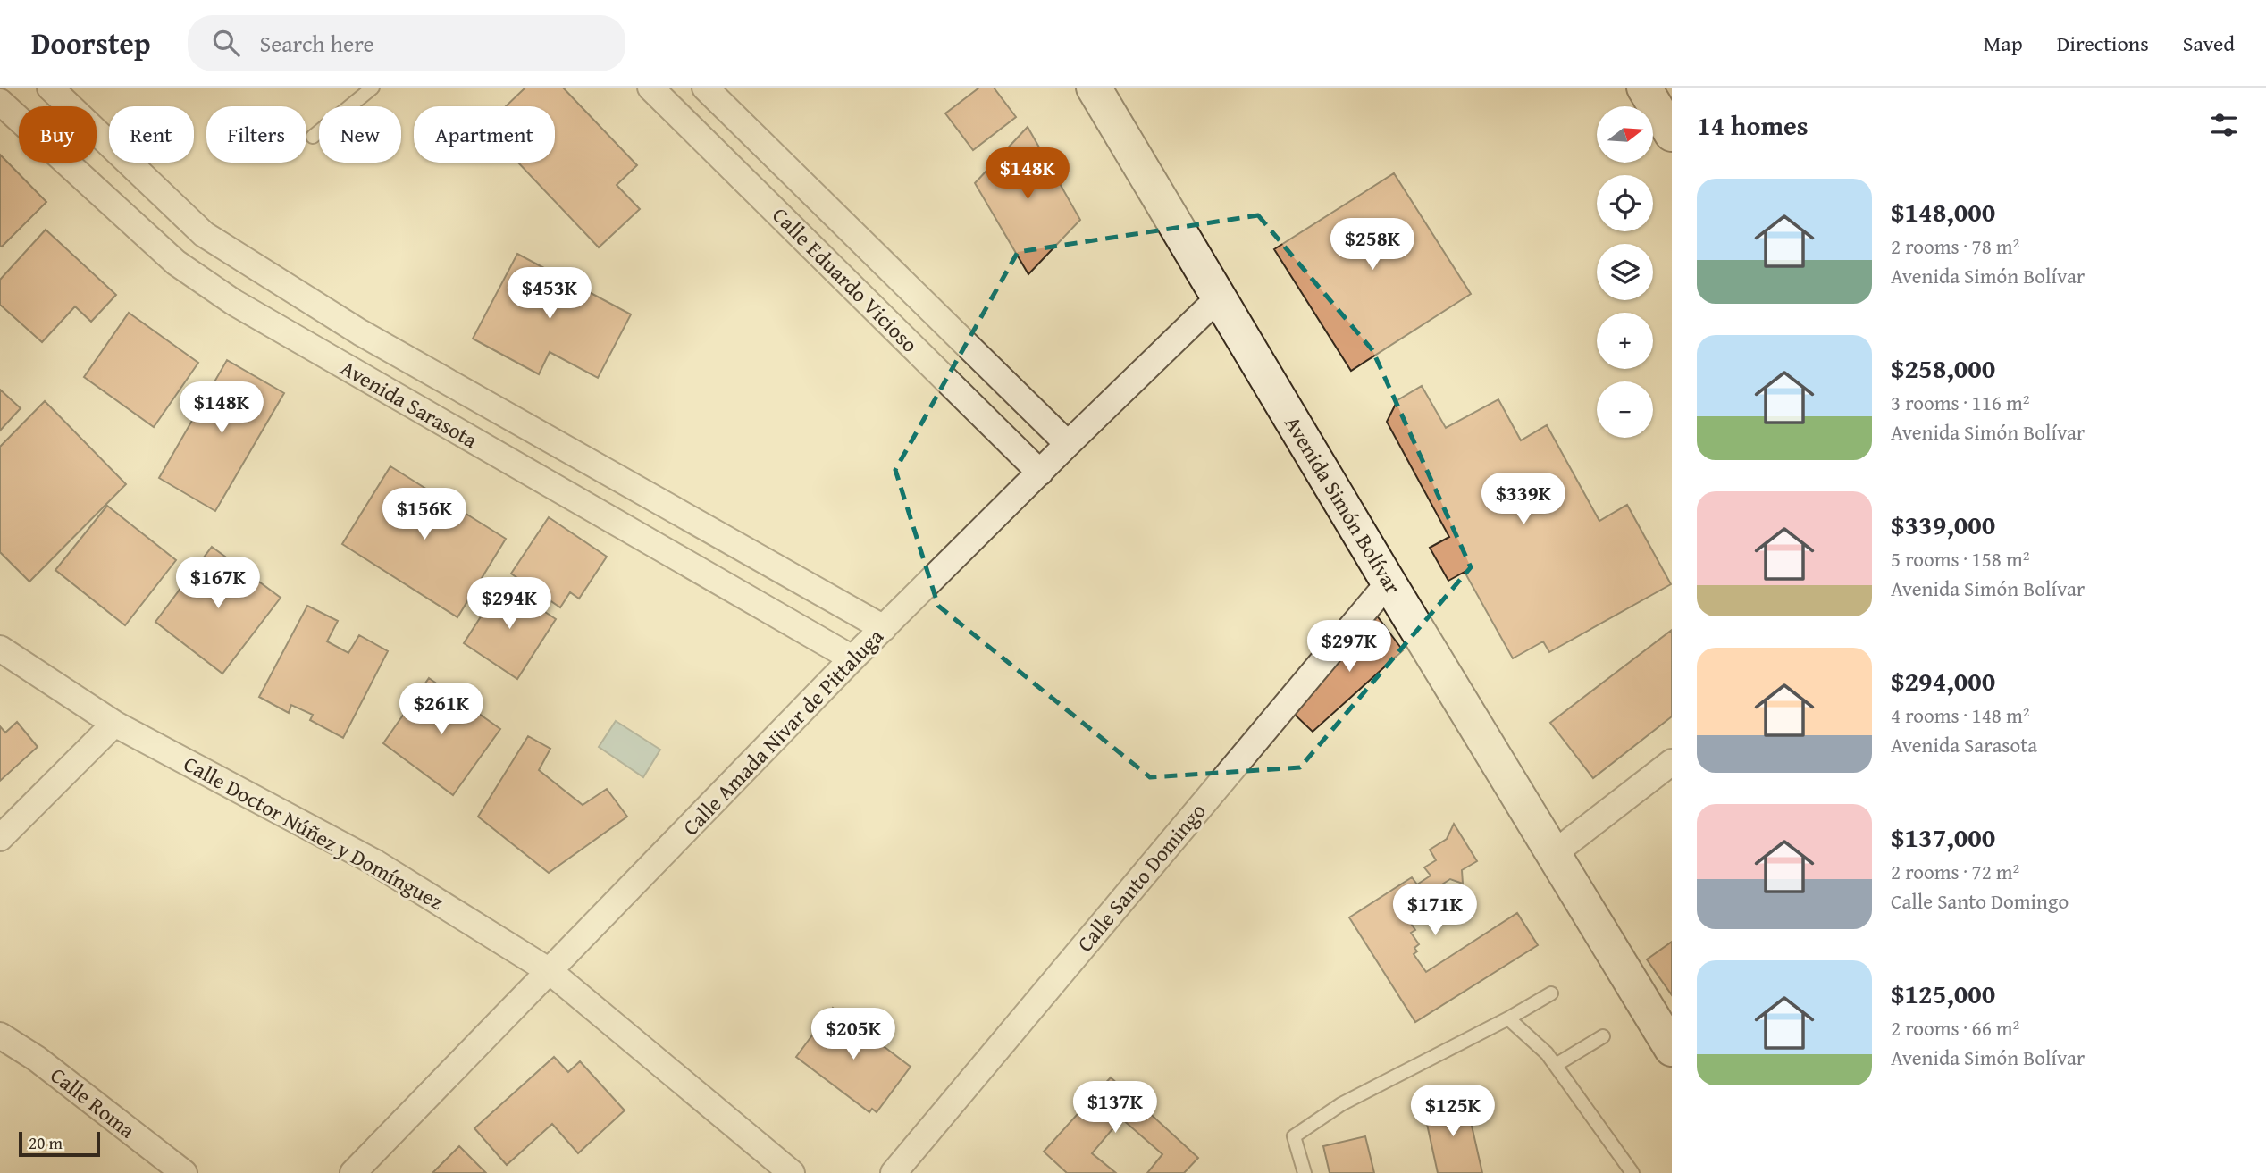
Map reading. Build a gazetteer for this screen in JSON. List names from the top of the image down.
{
  "streets": {
    "main road": ["Avenida Simón Bolívar"],
    "street": [
      "Calle Eduardo Vicioso",
      "Avenida Sarasota",
      "Calle Amada Nivar de Pittaluga",
      "Calle Doctor Núñez y Domínguez",
      "Calle Santo Domingo",
      "Calle Roma"
    ]
  },
  "crossings": [
    ["Calle Eduardo Vicioso", "Calle Amada Nivar de Pittaluga"],
    ["Avenida Sarasota", "Calle Amada Nivar de Pittaluga"],
    ["Avenida Simón Bolívar", "Calle Amada Nivar de Pittaluga"],
    ["Avenida Simón Bolívar", "Calle Santo Domingo"],
    ["Calle Amada Nivar de Pittaluga", "Calle Doctor Núñez y Domínguez"]
  ],
  "scale_bar": "20 m",
  "north": "right",
  "page": {
    "header": "Doorstep",
    "search": "Search here",
    "nav": ["Map", "Directions", "Saved"],
    "heading": "14 homes",
    "map_buttons": ["+", "−"],
    "chip": [
      "Buy",
      "Rent",
      "Filters",
      "New",
      "Apartment"
    ],
    "price": [
      "$148K",
      "$258K",
      "$453K",
      "$148K",
      "$339K",
      "$156K",
      "$167K",
      "$294K",
      "$297K",
      "$261K",
      "$171K",
      "$205K",
      "$137K",
      "$125K"
    ],
    "list": [
      {
        "name": "$148,000",
        "note": "2 rooms · 78 m² · Avenida Simón Bolívar"
      },
      {
        "name": "$258,000",
        "note": "3 rooms · 116 m² · Avenida Simón Bolívar"
      },
      {
        "name": "$339,000",
        "note": "5 rooms · 158 m² · Avenida Simón Bolívar"
      },
      {
        "name": "$294,000",
        "note": "4 rooms · 148 m² · Avenida Sarasota"
      },
      {
        "name": "$137,000",
        "note": "2 rooms · 72 m² · Calle Santo Domingo"
      },
      {
        "name": "$125,000",
        "note": "2 rooms · 66 m² · Avenida Simón Bolívar"
      }
    ],
    "scale": "20 m"
  }
}
